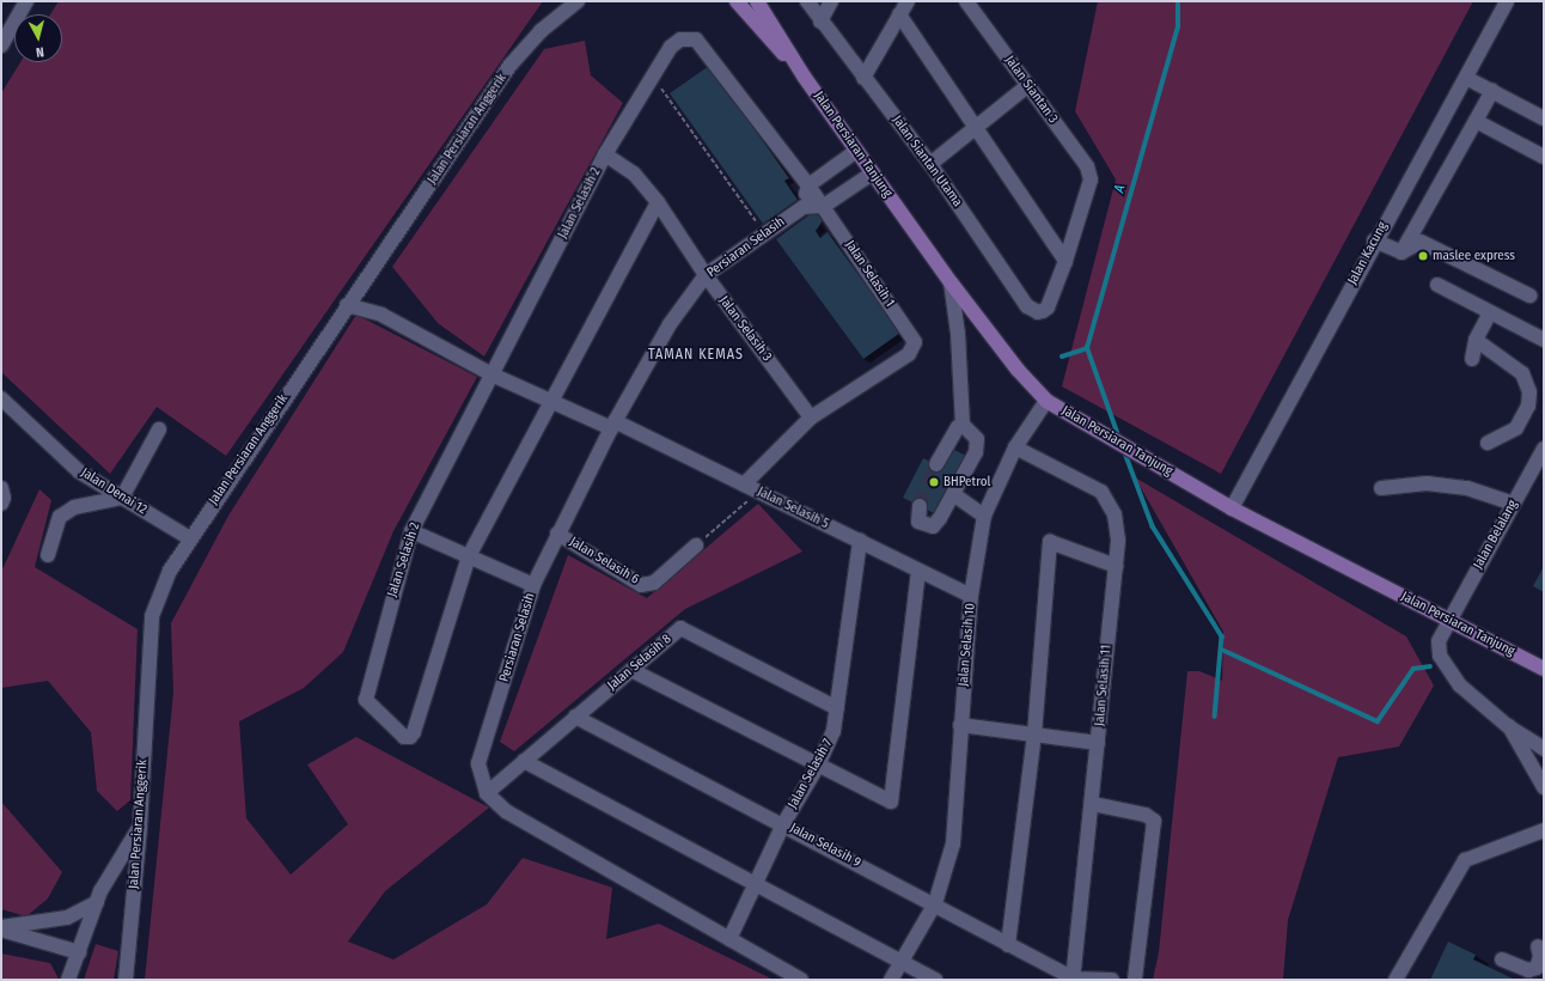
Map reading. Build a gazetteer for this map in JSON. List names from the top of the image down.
{
  "streets": {
    "main road": ["Jalan Persiaran Tanjung"],
    "street": [
      "Jalan Siantan 3",
      "Jalan Persiaran Anggerik",
      "Jalan Siantan Utama",
      "Jalan Selasih 2",
      "Persiaran Selasih",
      "Jalan Kacung",
      "Jalan Selasih 1",
      "Jalan Selasih 3",
      "Jalan Denai 12",
      "Jalan Selasih 5",
      "Jalan Belalang",
      "Jalan Selasih 6",
      "Jalan Selasih 10",
      "Jalan Selasih 8",
      "Jalan Selasih 11",
      "Jalan Selasih 7",
      "Jalan Selasih 9"
    ]
  },
  "crossings": [
    ["Jalan Siantan 3", "Jalan Siantan Utama"],
    ["Jalan Persiaran Anggerik", "Jalan Denai 12"],
    ["Jalan Persiaran Tanjung", "Jalan Kacung"],
    ["Jalan Persiaran Tanjung", "Jalan Belalang"],
    ["Jalan Persiaran Tanjung", "Jalan Selasih 10"],
    ["Jalan Selasih 2", "Jalan Selasih 1"],
    ["Jalan Selasih 2", "Jalan Selasih 3"],
    ["Jalan Selasih 2", "Jalan Selasih 5"],
    ["Persiaran Selasih", "Jalan Selasih 3"],
    ["Persiaran Selasih", "Jalan Selasih 5"],
    ["Persiaran Selasih", "Jalan Selasih 6"],
    ["Persiaran Selasih", "Jalan Selasih 8"],
    ["Jalan Selasih 1", "Jalan Selasih 3"],
    ["Jalan Selasih 1", "Jalan Selasih 5"],
    ["Jalan Selasih 5", "Jalan Selasih 10"],
    ["Jalan Selasih 5", "Jalan Selasih 7"],
    ["Jalan Selasih 10", "Jalan Selasih 11"],
    ["Jalan Selasih 10", "Jalan Selasih 9"],
    ["Jalan Selasih 8", "Jalan Selasih 7"],
    ["Jalan Selasih 8", "Jalan Selasih 9"],
    ["Jalan Selasih 11", "Jalan Selasih 9"],
    ["Jalan Selasih 7", "Jalan Selasih 9"]
  ],
  "districts": ["TAMAN KEMAS"],
  "water": ["A"],
  "places": ["maslee express", "BHPetrol"],
  "north": "bottom"
}
